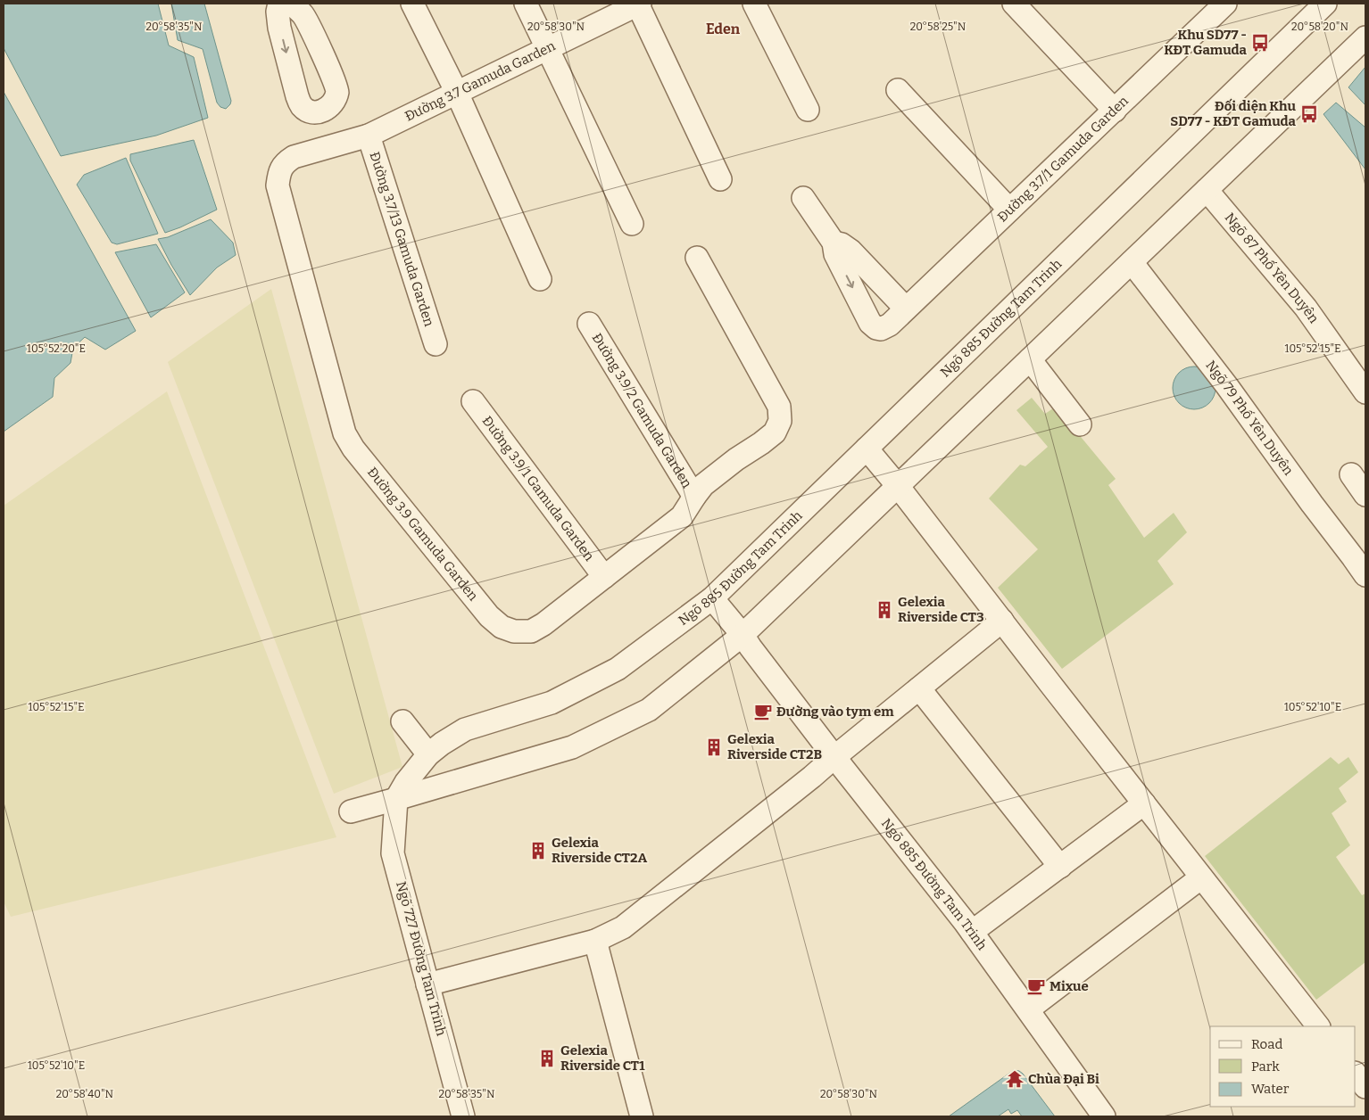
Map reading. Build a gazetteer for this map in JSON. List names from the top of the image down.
{
  "streets": {
    "street": [
      "Đường 3.7 Gamuda Garden",
      "Đường 3.7/1 Gamuda Garden",
      "Đường 3.7/13 Gamuda Garden",
      "Ngõ 87 Phố Yên Duyên",
      "Ngõ 885 Đường Tam Trinh",
      "Đường 3.9/2 Gamuda Garden",
      "Ngõ 79 Phố Yên Duyên",
      "Đường 3.9/1 Gamuda Garden",
      "Đường 3.9 Gamuda Garden",
      "Ngõ 727 Đường Tam Trinh"
    ]
  },
  "crossings": [
    ["Đường 3.7 Gamuda Garden", "Đường 3.7/13 Gamuda Garden"],
    ["Đường 3.7 Gamuda Garden", "Đường 3.9 Gamuda Garden"],
    ["Đường 3.7/13 Gamuda Garden", "Đường 3.9 Gamuda Garden"],
    ["Ngõ 885 Đường Tam Trinh", "Ngõ 727 Đường Tam Trinh"],
    ["Đường 3.9/2 Gamuda Garden", "Đường 3.9 Gamuda Garden"],
    ["Đường 3.9/1 Gamuda Garden", "Đường 3.9 Gamuda Garden"]
  ],
  "districts": ["Eden"],
  "places": {
    "bus stop": ["Khu SD77 - KĐT Gamuda", "Đối diện Khu SD77 - KĐT Gamuda"],
    "building": [
      "Gelexia Riverside CT3",
      "Gelexia Riverside CT2B",
      "Gelexia Riverside CT2A",
      "Gelexia Riverside CT1"
    ],
    "cafe": ["Đường vào tym em", "Mixue"],
    "temple": ["Chùa Đại Bi"]
  },
  "legend": ["Road", "Park", "Water"],
  "coordinates": [
    "20°58'35\"N",
    "20°58'30\"N",
    "20°58'25\"N",
    "20°58'20\"N",
    "105°52'20\"E",
    "105°52'15\"E",
    "105°52'10\"E",
    "20°58'40\"N"
  ]
}
